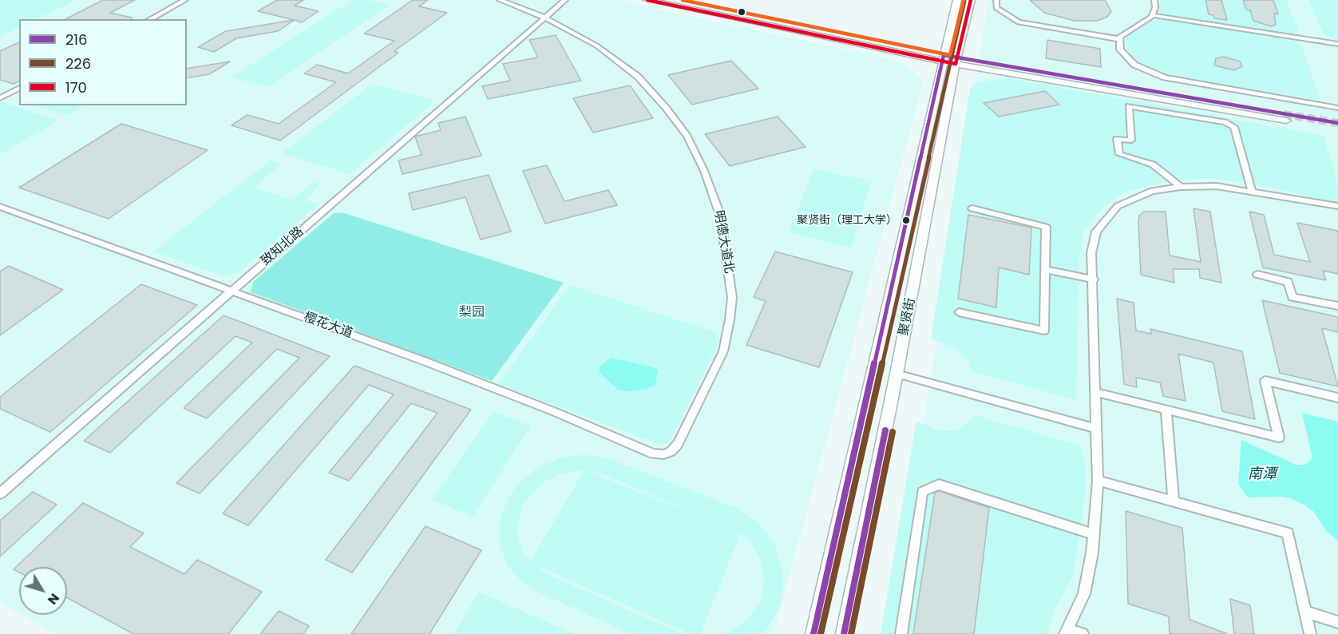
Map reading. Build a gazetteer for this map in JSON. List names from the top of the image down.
{
  "streets": {
    "main road": ["聚贤街"],
    "street": ["明德大道北", "致知北路", "樱花大道"]
  },
  "crossings": [
    ["明德大道北", "致知北路"],
    ["明德大道北", "樱花大道"],
    ["致知北路", "樱花大道"]
  ],
  "water": ["南潭"],
  "parks": ["梨园"],
  "places": ["聚贤街（理工大学）"],
  "lines": ["transit line 170", "transit line 226", "transit line 216"],
  "legend": ["216", "226", "170"],
  "north": "bottom right"
}
